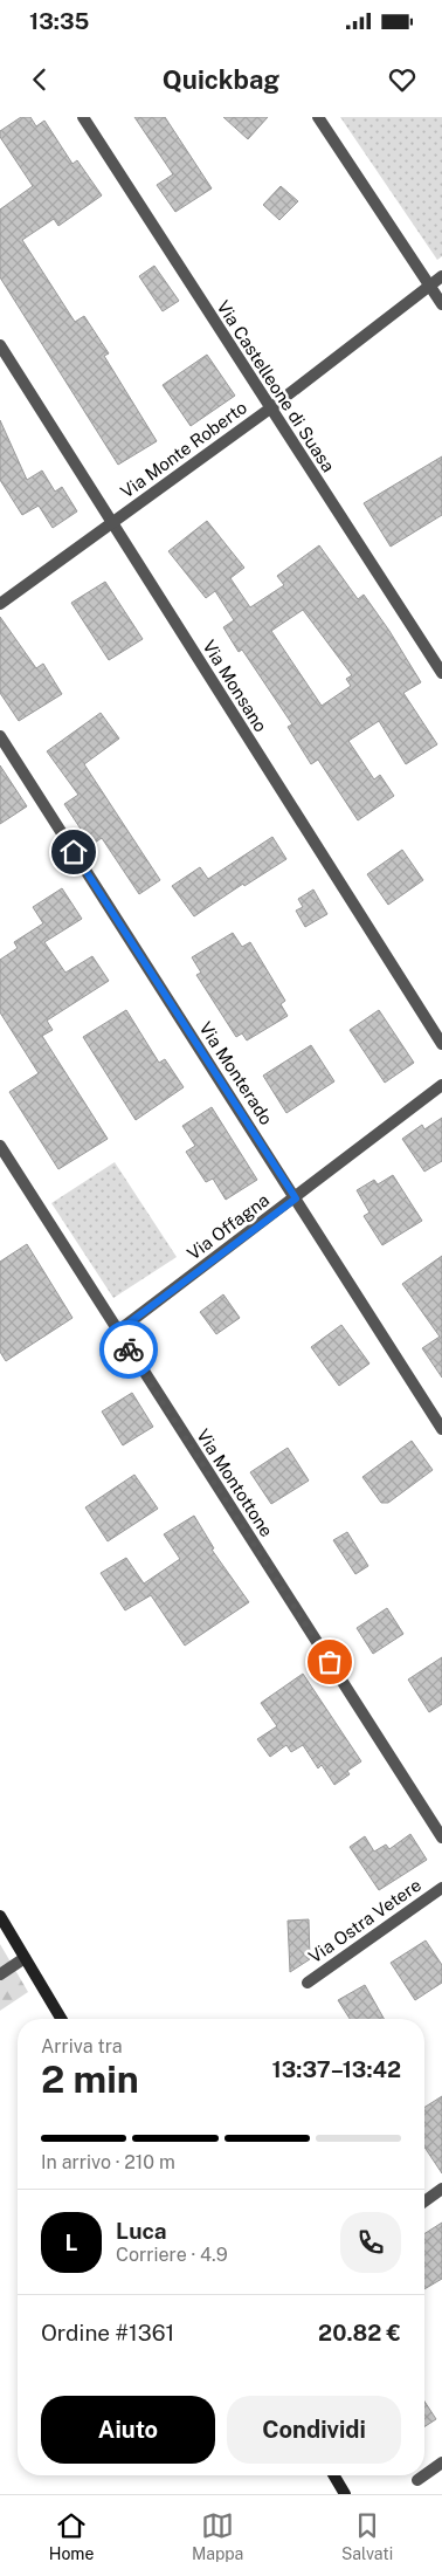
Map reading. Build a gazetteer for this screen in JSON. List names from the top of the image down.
{
  "streets": {
    "street": [
      "Via Castelleone di Suasa",
      "Via Monte Roberto",
      "Via Monsano",
      "Via Monterado",
      "Via Offagna",
      "Via Montottone",
      "Via Ostra Vetere"
    ]
  },
  "crossings": [
    ["Via Castelleone di Suasa", "Via Monte Roberto"],
    ["Via Monte Roberto", "Via Monsano"],
    ["Via Monterado", "Via Offagna"],
    ["Via Offagna", "Via Montottone"]
  ],
  "page": {
    "status": "13:35",
    "header": "Quickbag",
    "heading": ["2 min", "Arriva tra", "13:37–13:42"],
    "panel": [
      "Luca",
      "Corriere · 4.9",
      "Ordine #1361",
      "20.82 €"
    ],
    "bar": "In arrivo · 210 m",
    "round": "L",
    "buttons": ["Aiuto", "Condividi"],
    "tabs": ["Home", "Mappa", "Salvati"]
  }
}
